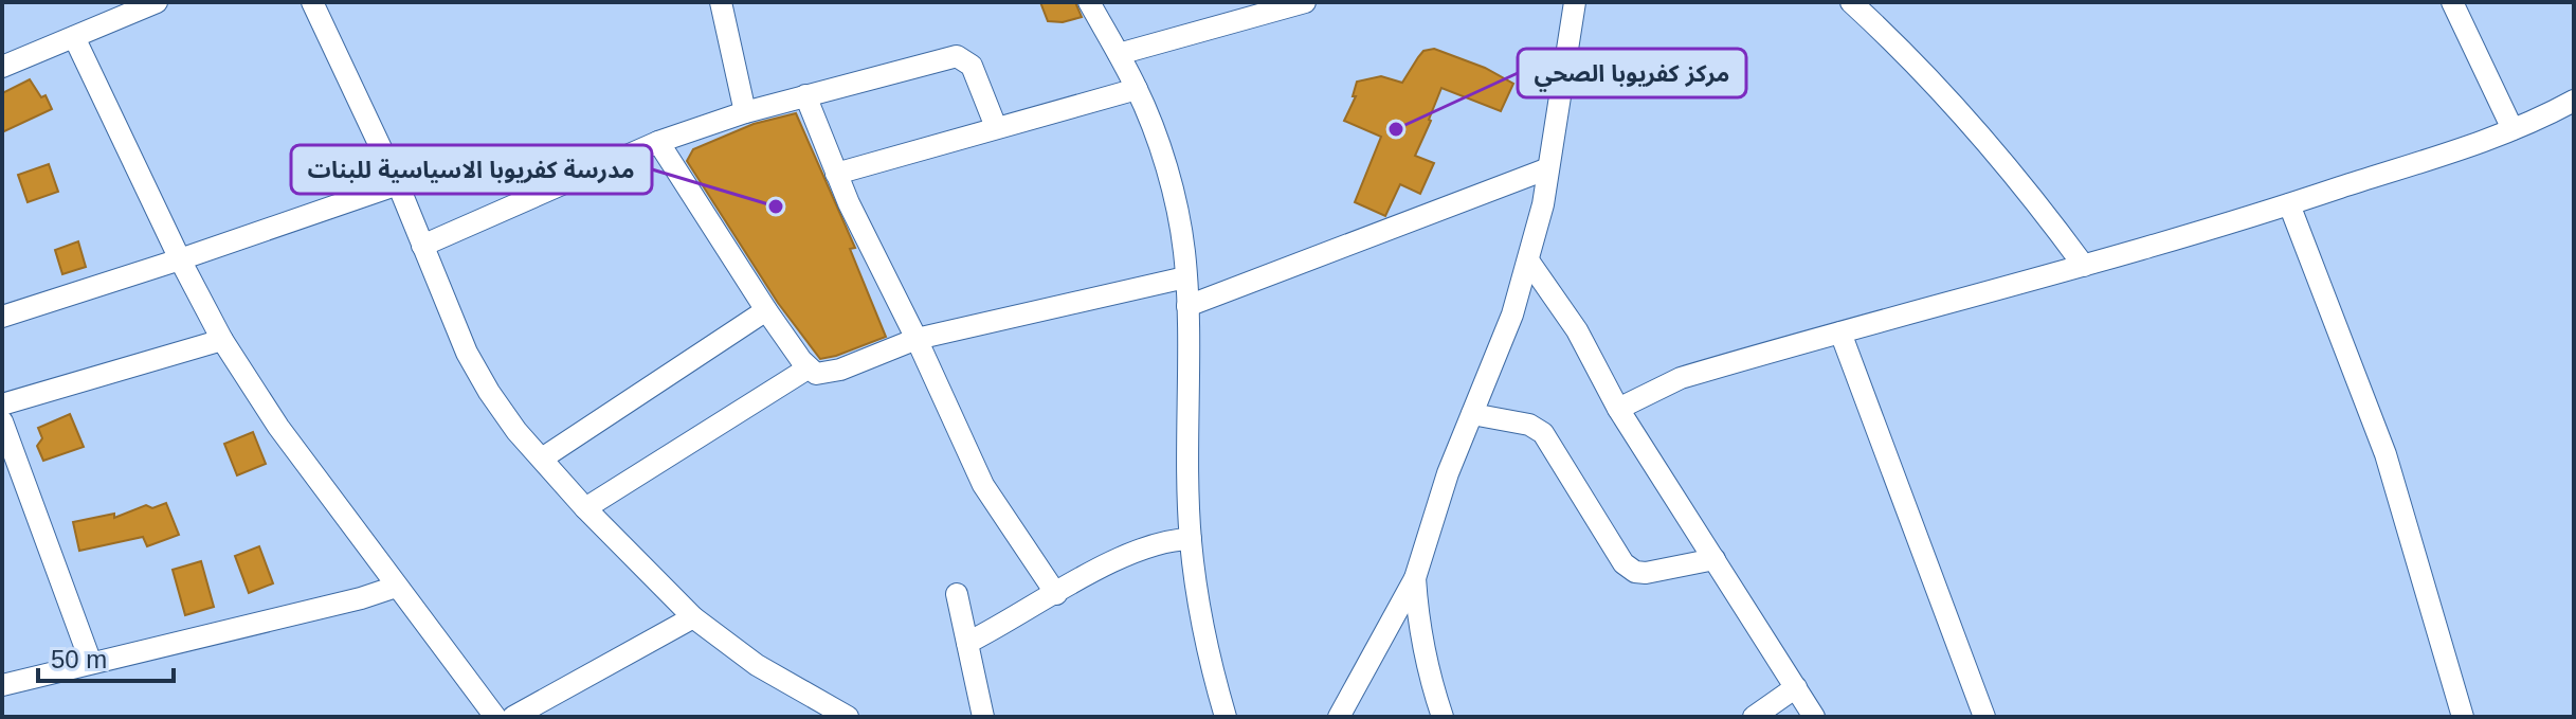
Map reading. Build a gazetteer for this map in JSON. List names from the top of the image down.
{
  "places": ["مركز كفريوبا الصحي", "مدرسة كفريوبا الاسياسية للبنات"],
  "scale_bar": "50 m"
}
